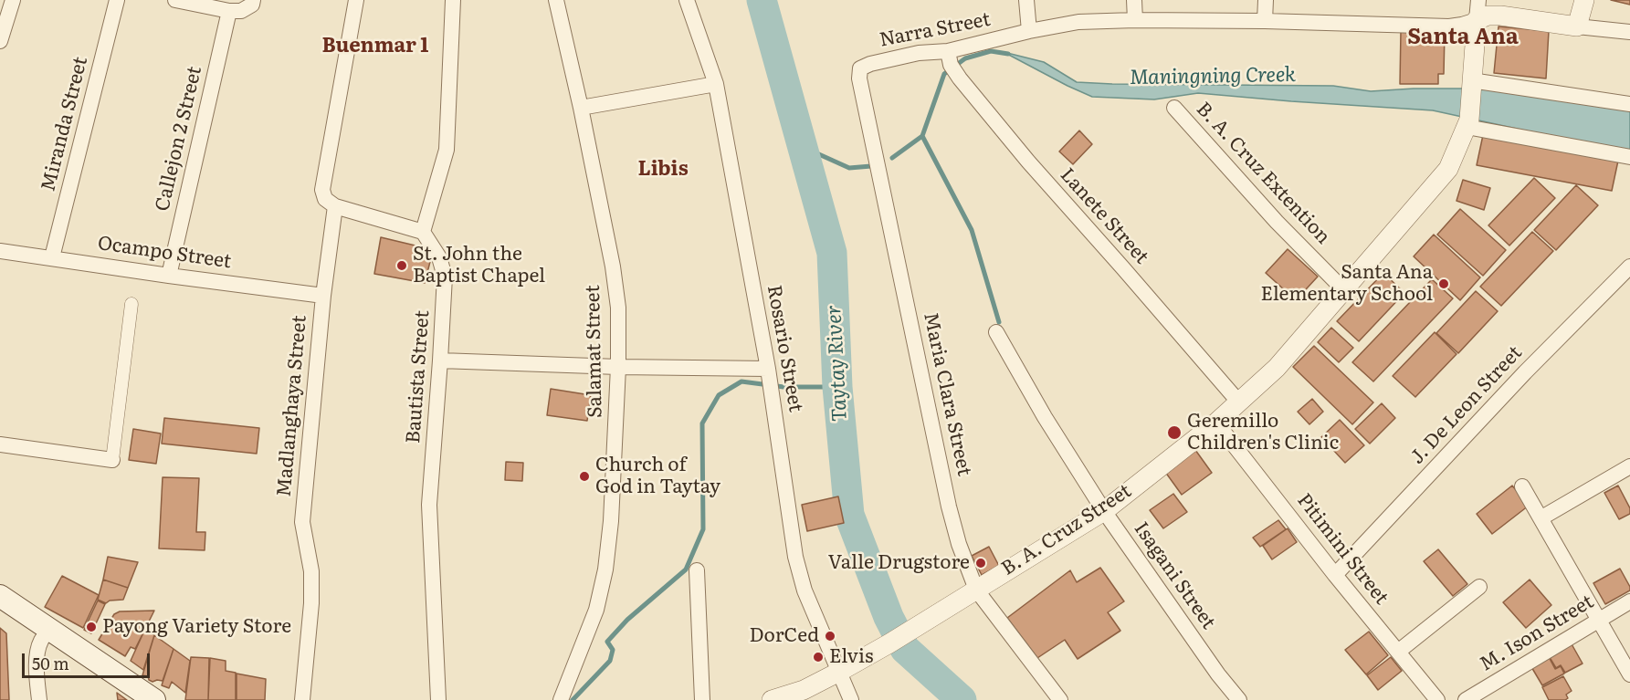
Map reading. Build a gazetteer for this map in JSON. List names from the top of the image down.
{
  "streets": {
    "street": [
      "Narra Street",
      "Miranda Street",
      "Callejon 2 Street",
      "B. A. Cruz Extention",
      "Lanete Street",
      "Ocampo Street",
      "Rosario Street",
      "Salamat Street",
      "Bautista Street",
      "Maria Clara Street",
      "J. De Leon Street",
      "Madlanghaya Street",
      "B. A. Cruz Street",
      "Pitimini Street",
      "Isagani Street",
      "M. Ison Street"
    ]
  },
  "crossings": [
    ["Narra Street", "Lanete Street"],
    ["Narra Street", "Maria Clara Street"],
    ["Narra Street", "B. A. Cruz Street"],
    ["Miranda Street", "Ocampo Street"],
    ["Callejon 2 Street", "Ocampo Street"],
    ["B. A. Cruz Extention", "B. A. Cruz Street"],
    ["Lanete Street", "B. A. Cruz Street"],
    ["Ocampo Street", "Madlanghaya Street"],
    ["Rosario Street", "B. A. Cruz Street"],
    ["Maria Clara Street", "B. A. Cruz Street"],
    ["J. De Leon Street", "Pitimini Street"],
    ["B. A. Cruz Street", "Pitimini Street"],
    ["B. A. Cruz Street", "Isagani Street"]
  ],
  "districts": ["Santa Ana", "Buenmar 1", "Libis"],
  "water": ["Maningning Creek", "Taytay River"],
  "places": [
    "St. John the Baptist Chapel",
    "Santa Ana Elementary School",
    "Geremillo Children's Clinic",
    "Church of God in Taytay",
    "Valle Drugstore",
    "Payong Variety Store",
    "DorCed",
    "Elvis"
  ],
  "scale_bar": "50 m"
}
